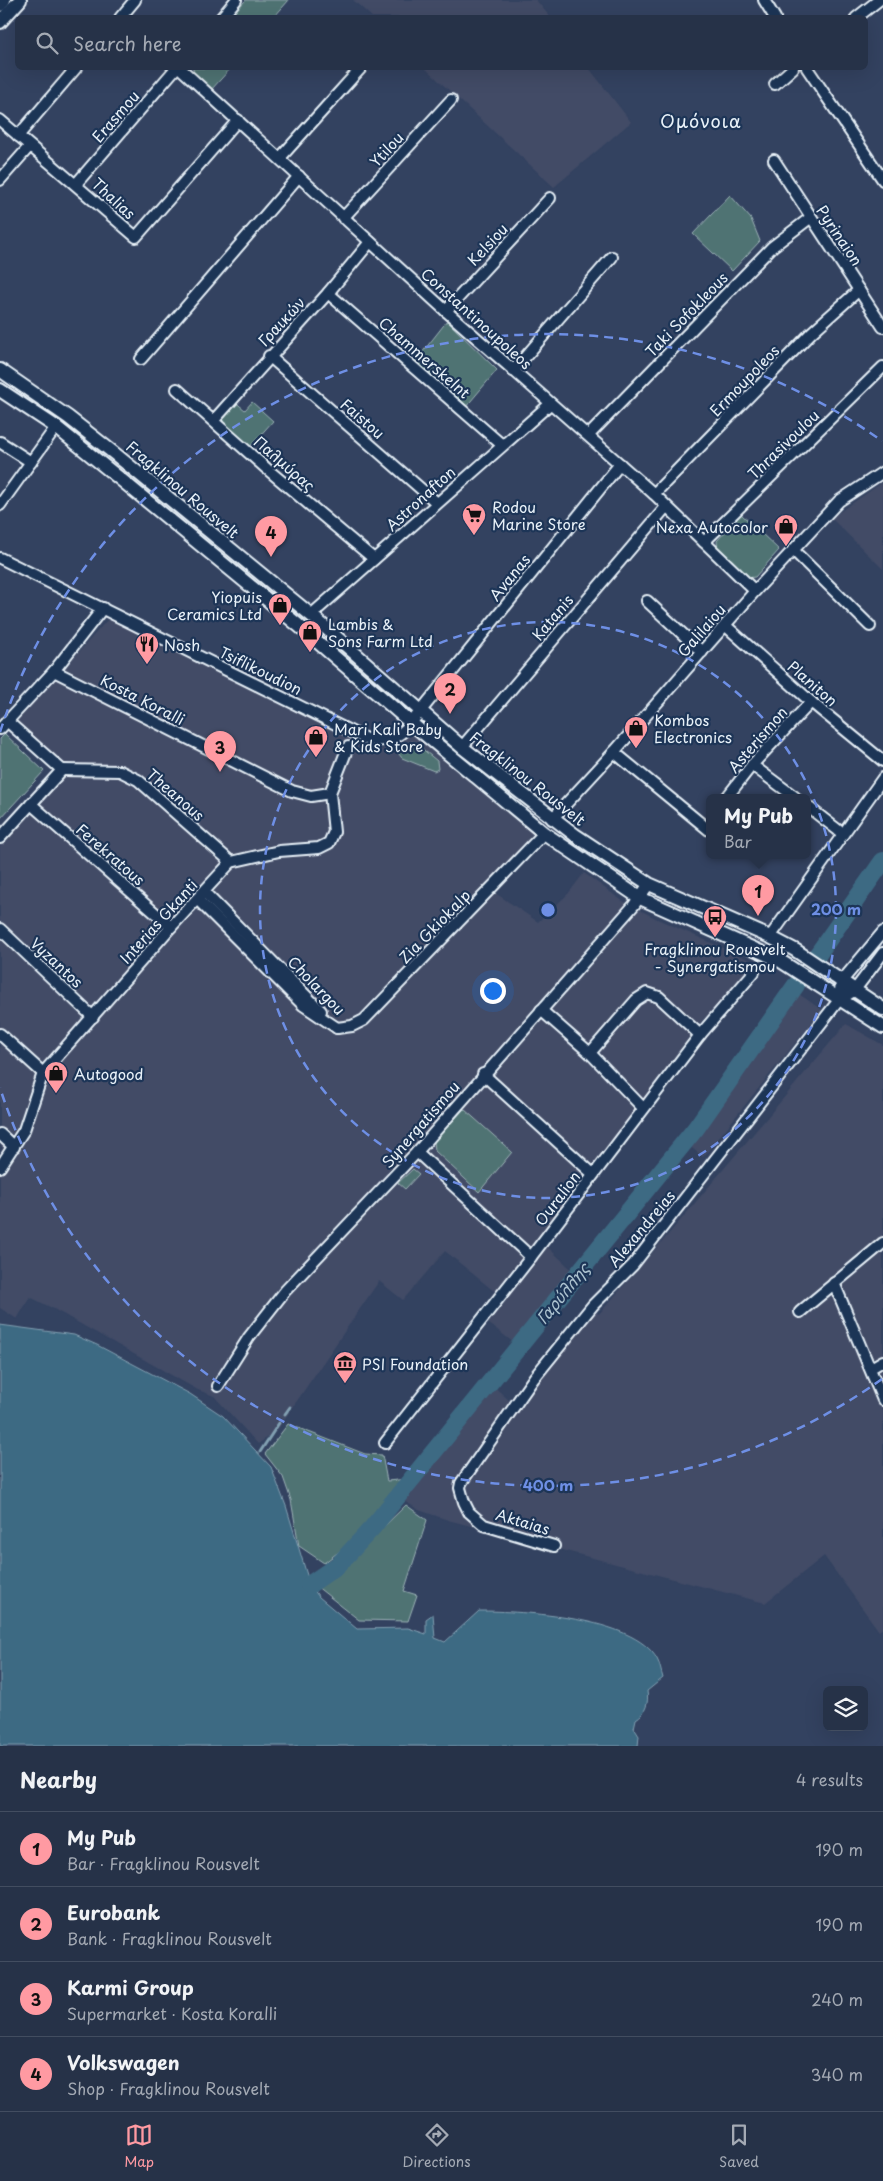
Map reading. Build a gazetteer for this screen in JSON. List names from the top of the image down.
{
  "streets": {
    "main road": ["Fragklinou Rousvelt"],
    "street": [
      "Erasmou",
      "Ytilou",
      "Thalias",
      "Pyrinaion",
      "Kelsiou",
      "Taki Sofokleous",
      "Constantinoupoleos",
      "Γραικών",
      "Chammerskelnt",
      "Ermoupoleos",
      "Faistou",
      "Thrasivoulou",
      "Παλμύρας",
      "Astronafton",
      "Avanas",
      "Katanis",
      "Galilaiou",
      "Tsiflikoudion",
      "Planiton",
      "Kosta Koralli",
      "Asterismon",
      "Theanous",
      "Ferekratous",
      "Interias Gkanti",
      "Zia Gkiokalp",
      "Vyzantos",
      "Cholargou",
      "Synergatismou",
      "Ouralion",
      "Alexandreias",
      "Aktaias"
    ]
  },
  "crossings": [
    ["Erasmou", "Thalias"],
    ["Ytilou", "Constantinoupoleos"],
    ["Thalias", "Constantinoupoleos"],
    ["Pyrinaion", "Taki Sofokleous"],
    ["Pyrinaion", "Ermoupoleos"],
    ["Kelsiou", "Constantinoupoleos"],
    ["Taki Sofokleous", "Constantinoupoleos"],
    ["Constantinoupoleos", "Γραικών"],
    ["Constantinoupoleos", "Ermoupoleos"],
    ["Constantinoupoleos", "Thrasivoulou"],
    ["Constantinoupoleos", "Astronafton"],
    ["Constantinoupoleos", "Avanas"],
    ["Constantinoupoleos", "Katanis"],
    ["Constantinoupoleos", "Galilaiou"],
    ["Γραικών", "Chammerskelnt"],
    ["Γραικών", "Faistou"],
    ["Γραικών", "Παλμύρας"],
    ["Chammerskelnt", "Astronafton"],
    ["Faistou", "Astronafton"],
    ["Παλμύρας", "Astronafton"],
    ["Fragklinou Rousvelt", "Astronafton"],
    ["Fragklinou Rousvelt", "Avanas"],
    ["Fragklinou Rousvelt", "Katanis"],
    ["Fragklinou Rousvelt", "Galilaiou"],
    ["Fragklinou Rousvelt", "Tsiflikoudion"],
    ["Fragklinou Rousvelt", "Zia Gkiokalp"],
    ["Fragklinou Rousvelt", "Synergatismou"],
    ["Fragklinou Rousvelt", "Alexandreias"],
    ["Avanas", "Tsiflikoudion"],
    ["Galilaiou", "Planiton"],
    ["Planiton", "Asterismon"],
    ["Theanous", "Interias Gkanti"],
    ["Ferekratous", "Interias Gkanti"],
    ["Interias Gkanti", "Vyzantos"],
    ["Interias Gkanti", "Cholargou"],
    ["Zia Gkiokalp", "Cholargou"],
    ["Alexandreias", "Aktaias"]
  ],
  "districts": ["Ομόνοια"],
  "water": ["Γαρύλλης"],
  "places": {
    "supermarket": ["Rodou Marine Store"],
    "shop": [
      "Nexa Autocolor",
      "Yiopuis Ceramics Ltd",
      "Lambis & Sons Farm Ltd",
      "Kombos Electronics",
      "Mari Kali Baby & Kids Store",
      "Autogood"
    ],
    "restaurant": ["Nosh"],
    "bus stop": ["Fragklinou Rousvelt - Synergatismou"],
    "museum": ["PSI Foundation"]
  },
  "page": {
    "search": "Search here",
    "pins": [
      "4",
      "2",
      "3",
      "1"
    ],
    "popup": ["My Pub", "Bar"],
    "heading": ["Nearby", "4 results"],
    "list": [
      {
        "mark": "1",
        "name": "My Pub",
        "note": "Bar · Fragklinou Rousvelt",
        "value": "190 m"
      },
      {
        "mark": "2",
        "name": "Eurobank",
        "note": "Bank · Fragklinou Rousvelt",
        "value": "190 m"
      },
      {
        "mark": "3",
        "name": "Karmi Group",
        "note": "Supermarket · Kosta Koralli",
        "value": "240 m"
      },
      {
        "mark": "4",
        "name": "Volkswagen",
        "note": "Shop · Fragklinou Rousvelt",
        "value": "340 m"
      }
    ],
    "nav": ["Map", "Directions", "Saved"]
  },
  "rings": ["200 m", "400 m"]
}
